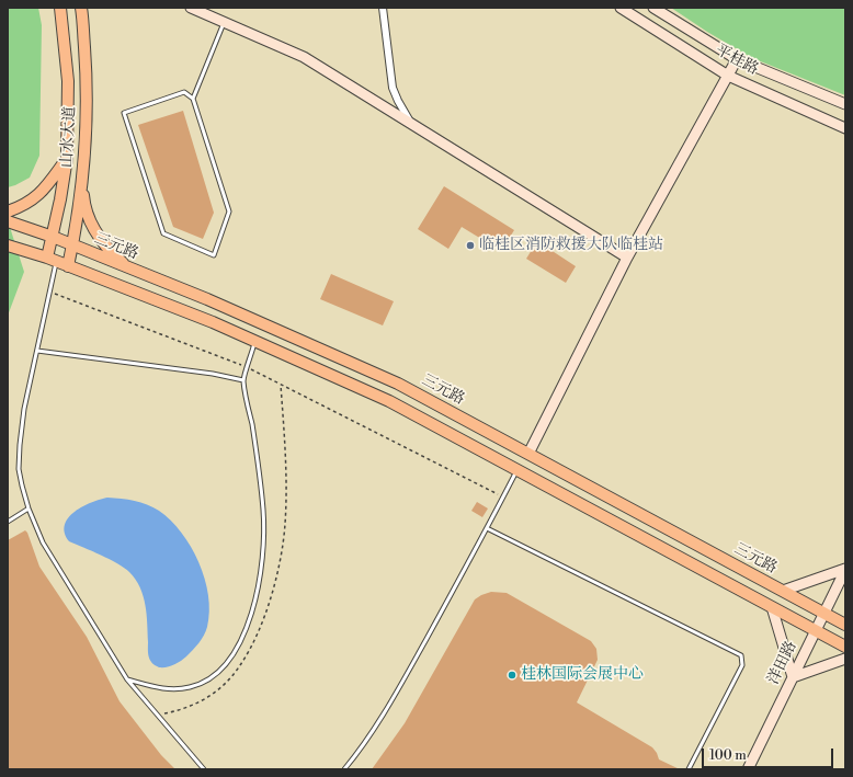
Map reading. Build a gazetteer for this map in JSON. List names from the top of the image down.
{
  "streets": {
    "main road": ["山水大道", "三元路"],
    "street": ["平桂路", "洋田路"]
  },
  "crossings": [
    ["山水大道", "三元路"],
    ["三元路", "洋田路"]
  ],
  "places": ["临桂区消防救援大队临桂站", "桂林国际会展中心"],
  "scale_bar": "100 m"
}
